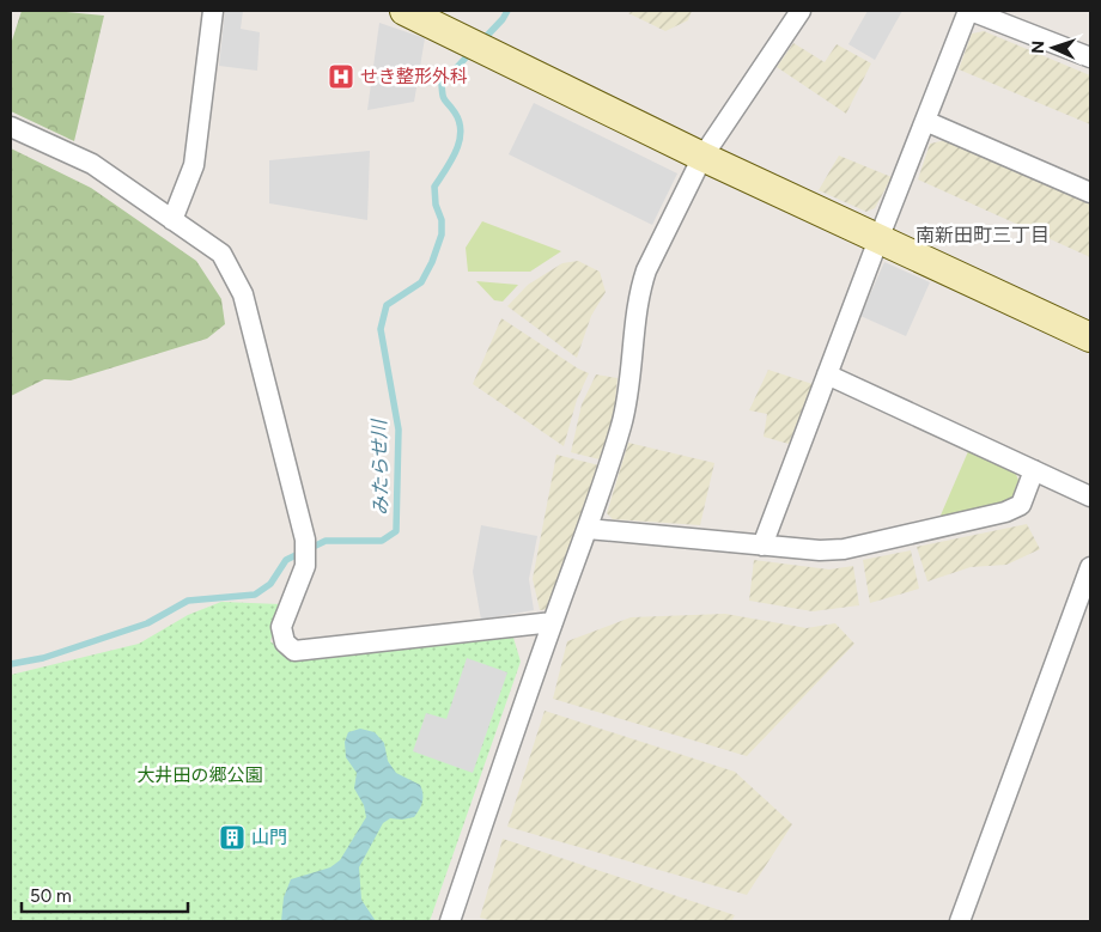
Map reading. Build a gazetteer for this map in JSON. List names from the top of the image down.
{
  "districts": ["南新田町三丁目"],
  "water": ["みたらせ川"],
  "parks": ["大井田の郷公園"],
  "places": {
    "hospital": ["せき整形外科"],
    "building": ["山門"]
  },
  "scale_bar": "50 m",
  "north": "left"
}
